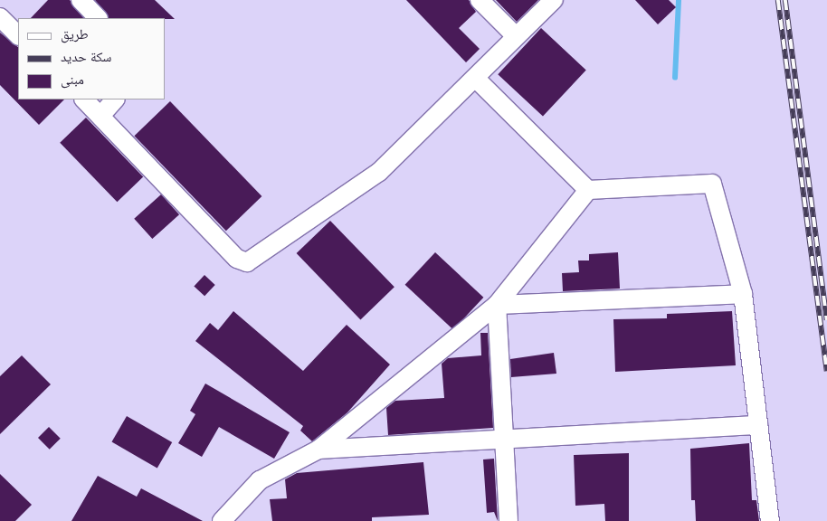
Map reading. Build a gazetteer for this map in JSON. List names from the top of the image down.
{
  "legend": ["طريق", "سكة حديد", "مبنى"]
}
